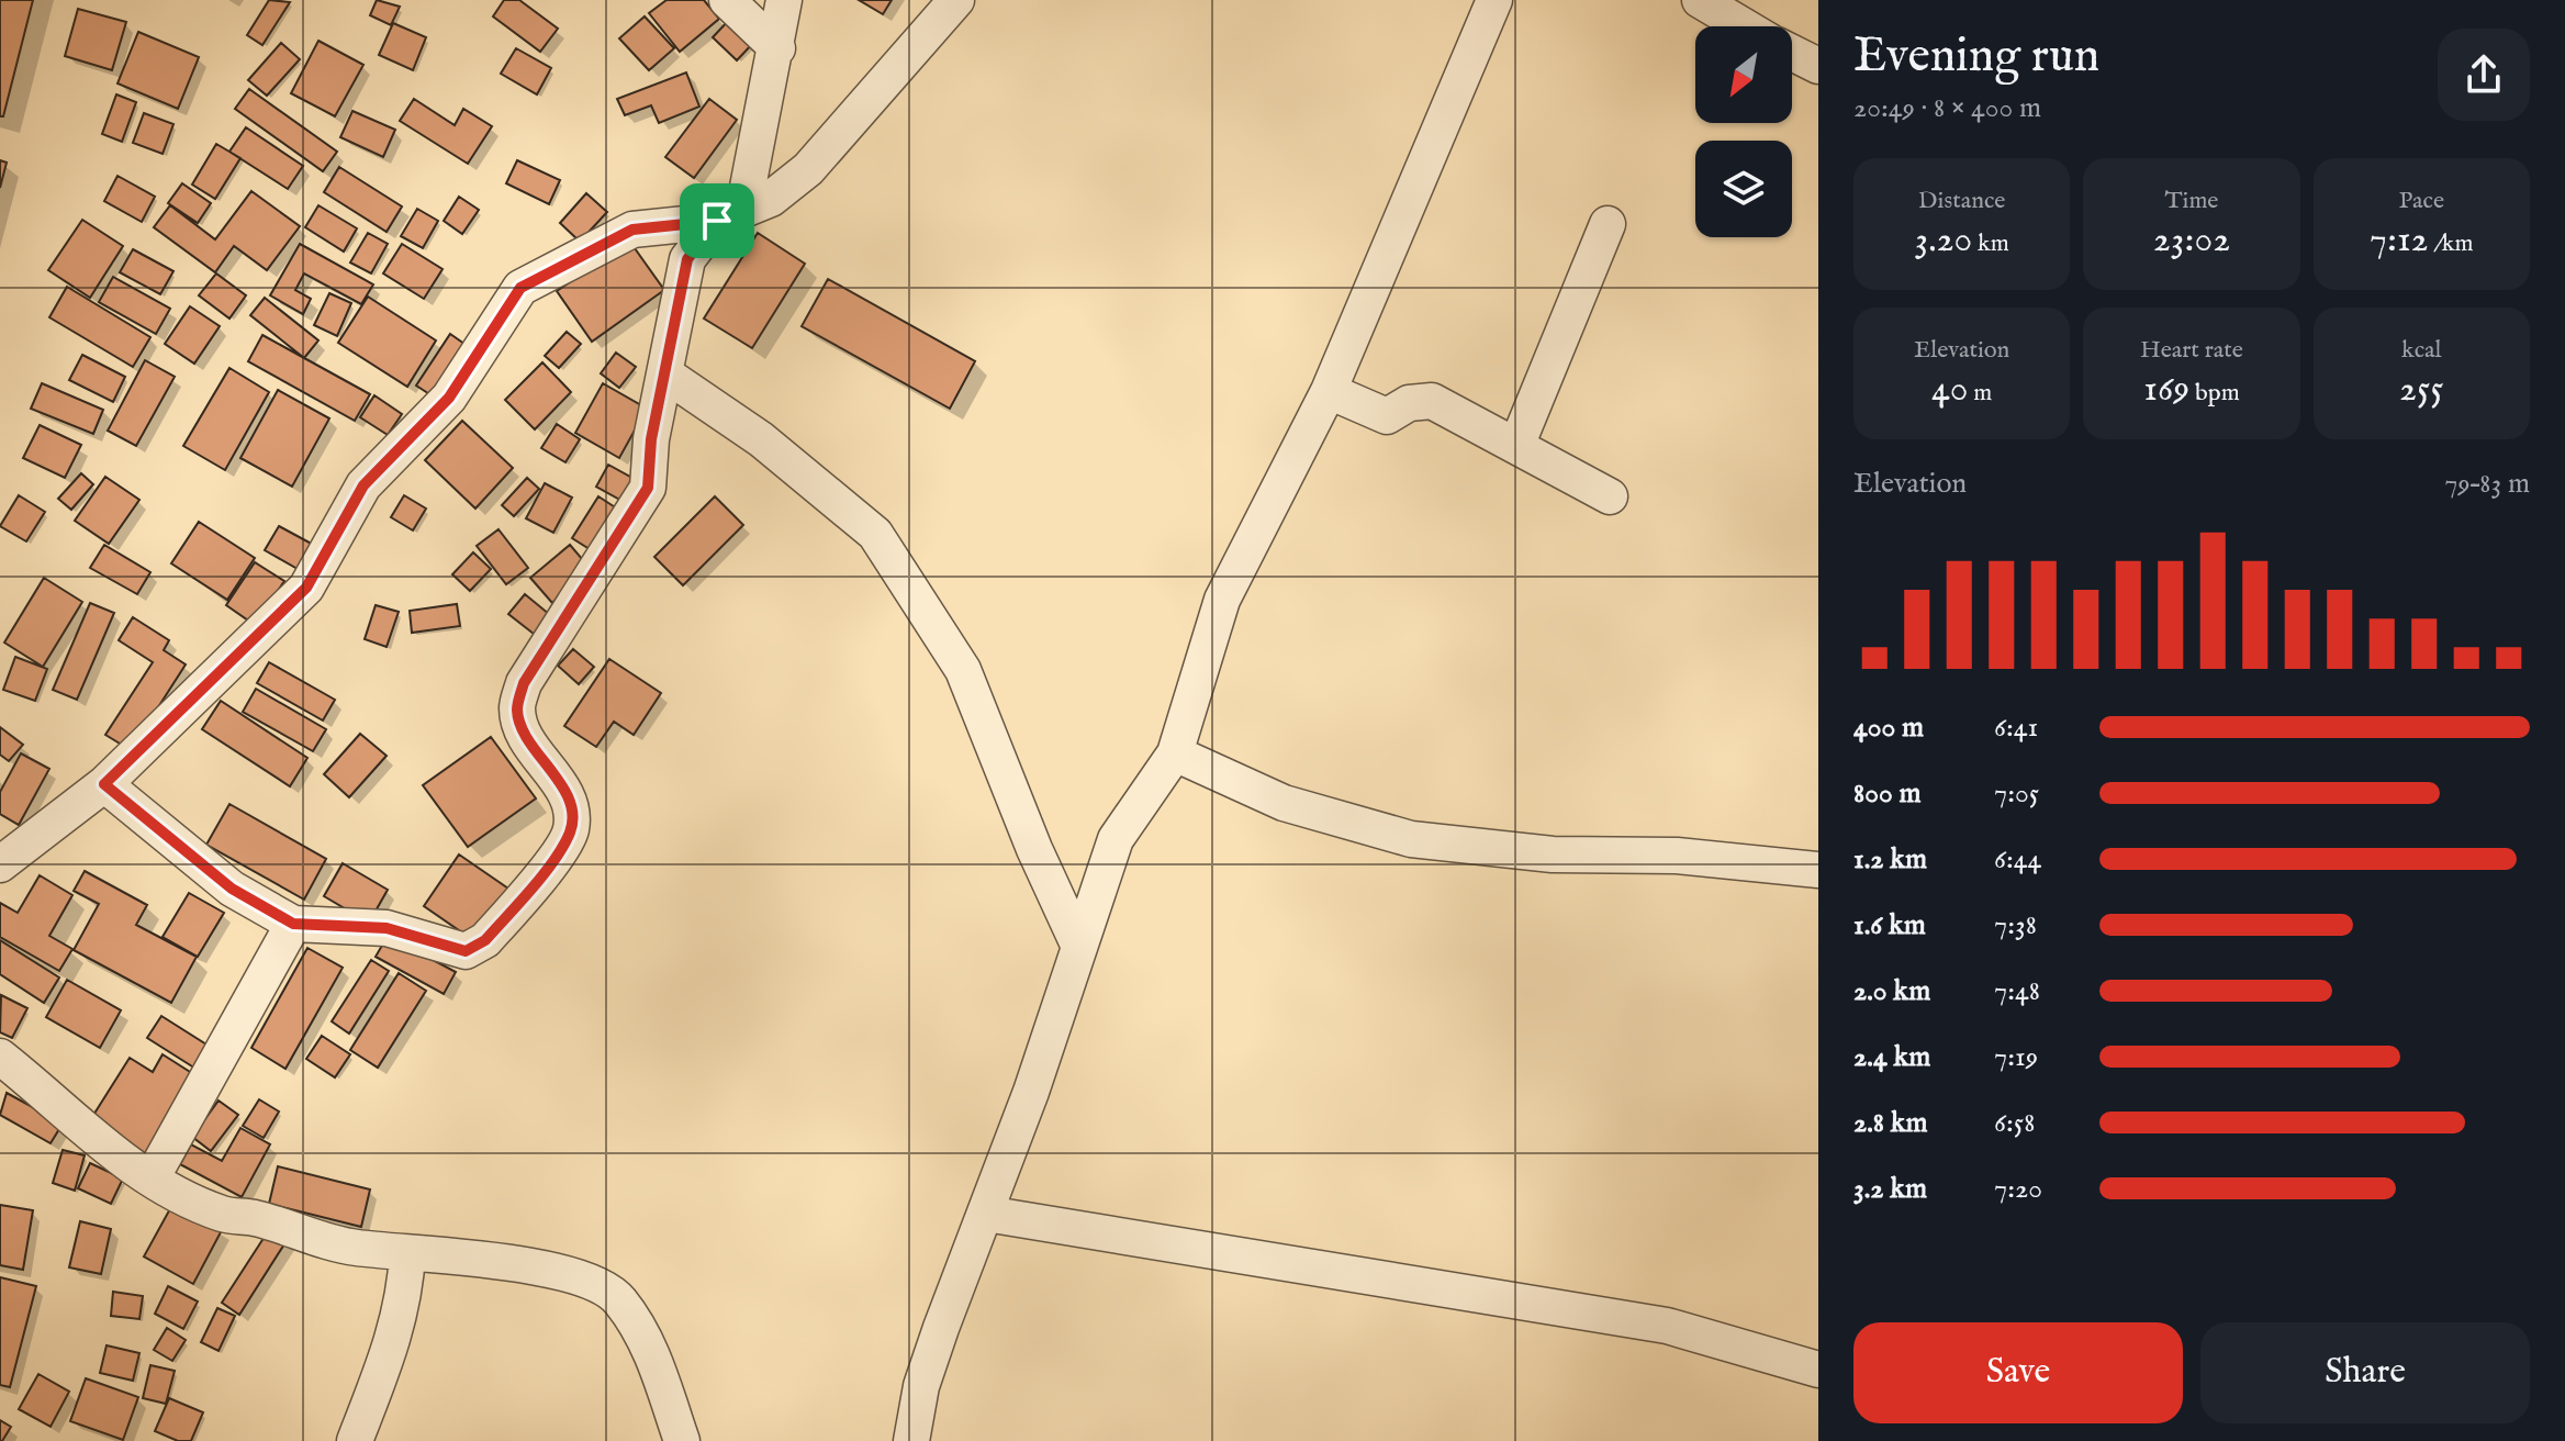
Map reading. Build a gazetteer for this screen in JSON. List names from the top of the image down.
{
  "north": "bottom left",
  "page": {
    "heading": ["Evening run", "20:49 · 8 × 400 m"],
    "stats": [
      ["Distance", "3.20 km"],
      ["Time", "23:02"],
      ["Pace", "7:12 /km"],
      ["Elevation", "40 m"],
      ["Heart rate", "169 bpm"],
      ["kcal", "255"]
    ],
    "chart": ["Elevation", "79–83 m"],
    "list": [
      {
        "name": "400 m",
        "note": "6:41"
      },
      {
        "name": "800 m",
        "note": "7:05"
      },
      {
        "name": "1.2 km",
        "note": "6:44"
      },
      {
        "name": "1.6 km",
        "note": "7:38"
      },
      {
        "name": "2.0 km",
        "note": "7:48"
      },
      {
        "name": "2.4 km",
        "note": "7:19"
      },
      {
        "name": "2.8 km",
        "note": "6:58"
      },
      {
        "name": "3.2 km",
        "note": "7:20"
      }
    ],
    "buttons": ["Save", "Share"]
  }
}
